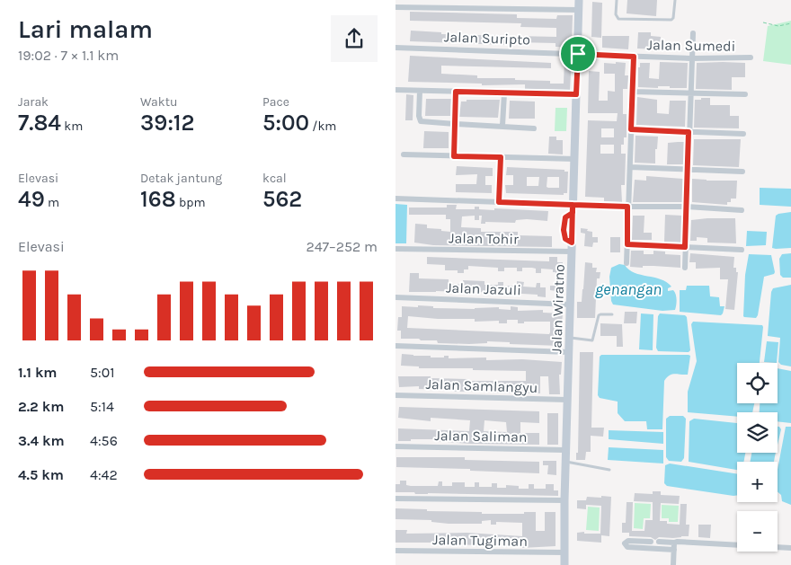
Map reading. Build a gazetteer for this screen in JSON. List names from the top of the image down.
{
  "streets": {
    "main road": ["Jalan Wiratno"],
    "street": [
      "Jalan Suripto",
      "Jalan Sumedi",
      "Jalan Tohir",
      "Jalan Jazuli",
      "Jalan Samlangyu",
      "Jalan Saliman",
      "Jalan Tugiman"
    ]
  },
  "crossings": [
    ["Jalan Suripto", "Jalan Sumedi"],
    ["Jalan Suripto", "Jalan Wiratno"],
    ["Jalan Sumedi", "Jalan Wiratno"],
    ["Jalan Tohir", "Jalan Wiratno"],
    ["Jalan Jazuli", "Jalan Wiratno"],
    ["Jalan Wiratno", "Jalan Samlangyu"],
    ["Jalan Wiratno", "Jalan Saliman"],
    ["Jalan Wiratno", "Jalan Tugiman"]
  ],
  "water": ["genangan"],
  "page": {
    "heading": ["Lari malam", "19:02 · 7 × 1.1 km"],
    "stats": [
      ["Jarak", "7.84 km"],
      ["Waktu", "39:12"],
      ["Pace", "5:00 /km"],
      ["Elevasi", "49 m"],
      ["Detak jantung", "168 bpm"],
      ["kcal", "562"]
    ],
    "chart": ["Elevasi", "247–252 m"],
    "list": [
      {
        "name": "1.1 km",
        "note": "5:01"
      },
      {
        "name": "2.2 km",
        "note": "5:14"
      },
      {
        "name": "3.4 km",
        "note": "4:56"
      },
      {
        "name": "4.5 km",
        "note": "4:42"
      }
    ],
    "map_buttons": ["+", "−"]
  }
}
